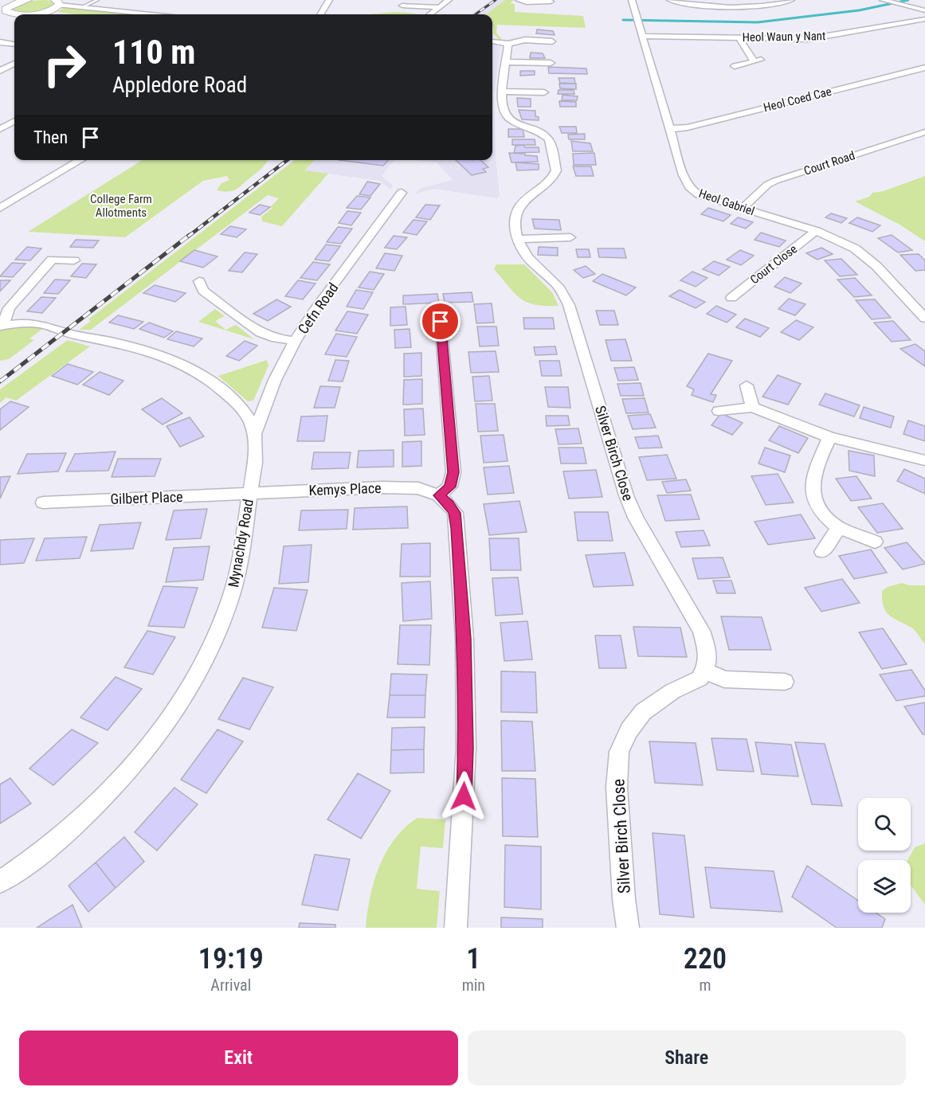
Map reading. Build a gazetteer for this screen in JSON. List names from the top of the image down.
{
  "streets": {
    "street": [
      "Heol Waun y Nant",
      "Heol Coed Cae",
      "Court Road",
      "Heol Gabriel",
      "Court Close",
      "Cefn Road",
      "Silver Birch Close",
      "Kemys Place",
      "Gilbert Place",
      "Mynachdy Road"
    ]
  },
  "crossings": [
    ["Heol Waun y Nant", "Heol Gabriel"],
    ["Heol Coed Cae", "Heol Gabriel"],
    ["Court Road", "Heol Gabriel"],
    ["Heol Gabriel", "Court Close"],
    ["Cefn Road", "Mynachdy Road"],
    ["Kemys Place", "Gilbert Place"],
    ["Kemys Place", "Mynachdy Road"],
    ["Gilbert Place", "Mynachdy Road"]
  ],
  "parks": ["College Farm Allotments"],
  "page": {
    "turn": ["110 m", "Appledore Road"],
    "then": "Then",
    "eta": [
      "19:19",
      "Arrival",
      "1",
      "min",
      "220",
      "m"
    ],
    "buttons": ["Exit", "Share"]
  }
}
